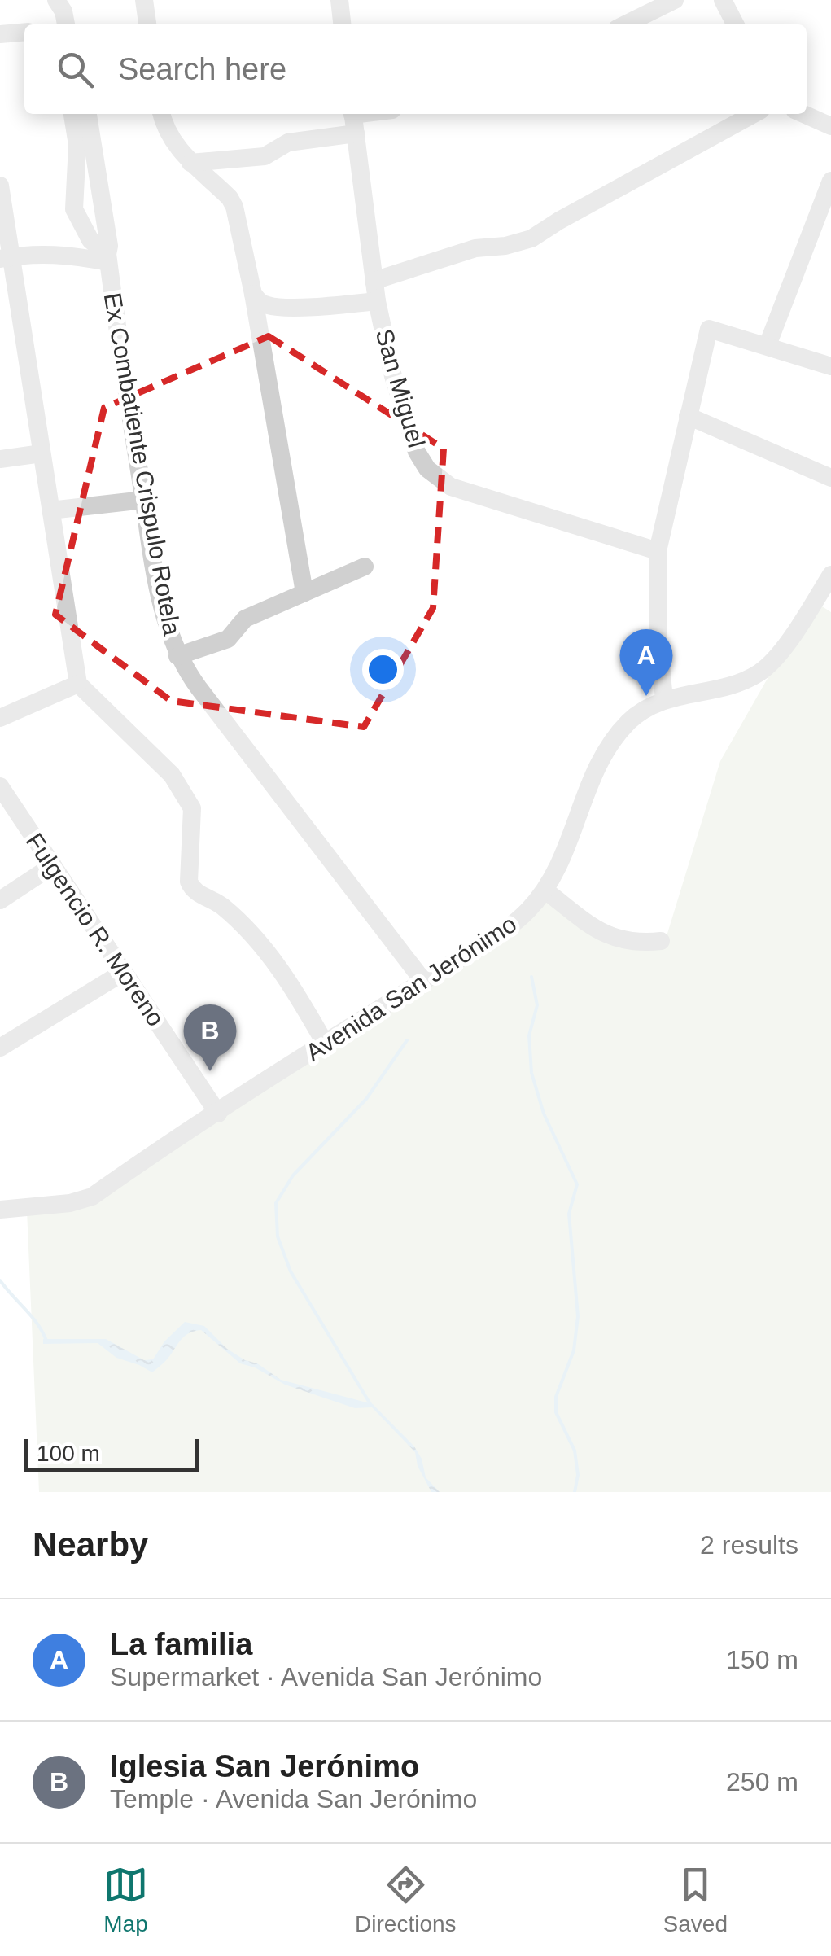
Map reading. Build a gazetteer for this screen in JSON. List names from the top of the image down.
{
  "streets": {
    "street": [
      "San Miguel",
      "Ex Combatiente Crispulo Rotela",
      "Fulgencio R. Moreno",
      "Avenida San Jerónimo"
    ]
  },
  "crossings": [
    ["Ex Combatiente Crispulo Rotela", "Avenida San Jerónimo"],
    ["Fulgencio R. Moreno", "Avenida San Jerónimo"]
  ],
  "scale_bar": "100 m",
  "page": {
    "search": "Search here",
    "pins": ["A", "B"],
    "scale": "100 m",
    "heading": ["Nearby", "2 results"],
    "list": [
      {
        "mark": "A",
        "name": "La familia",
        "note": "Supermarket · Avenida San Jerónimo",
        "value": "150 m"
      },
      {
        "mark": "B",
        "name": "Iglesia San Jerónimo",
        "note": "Temple · Avenida San Jerónimo",
        "value": "250 m"
      }
    ],
    "nav": ["Map", "Directions", "Saved"]
  }
}
